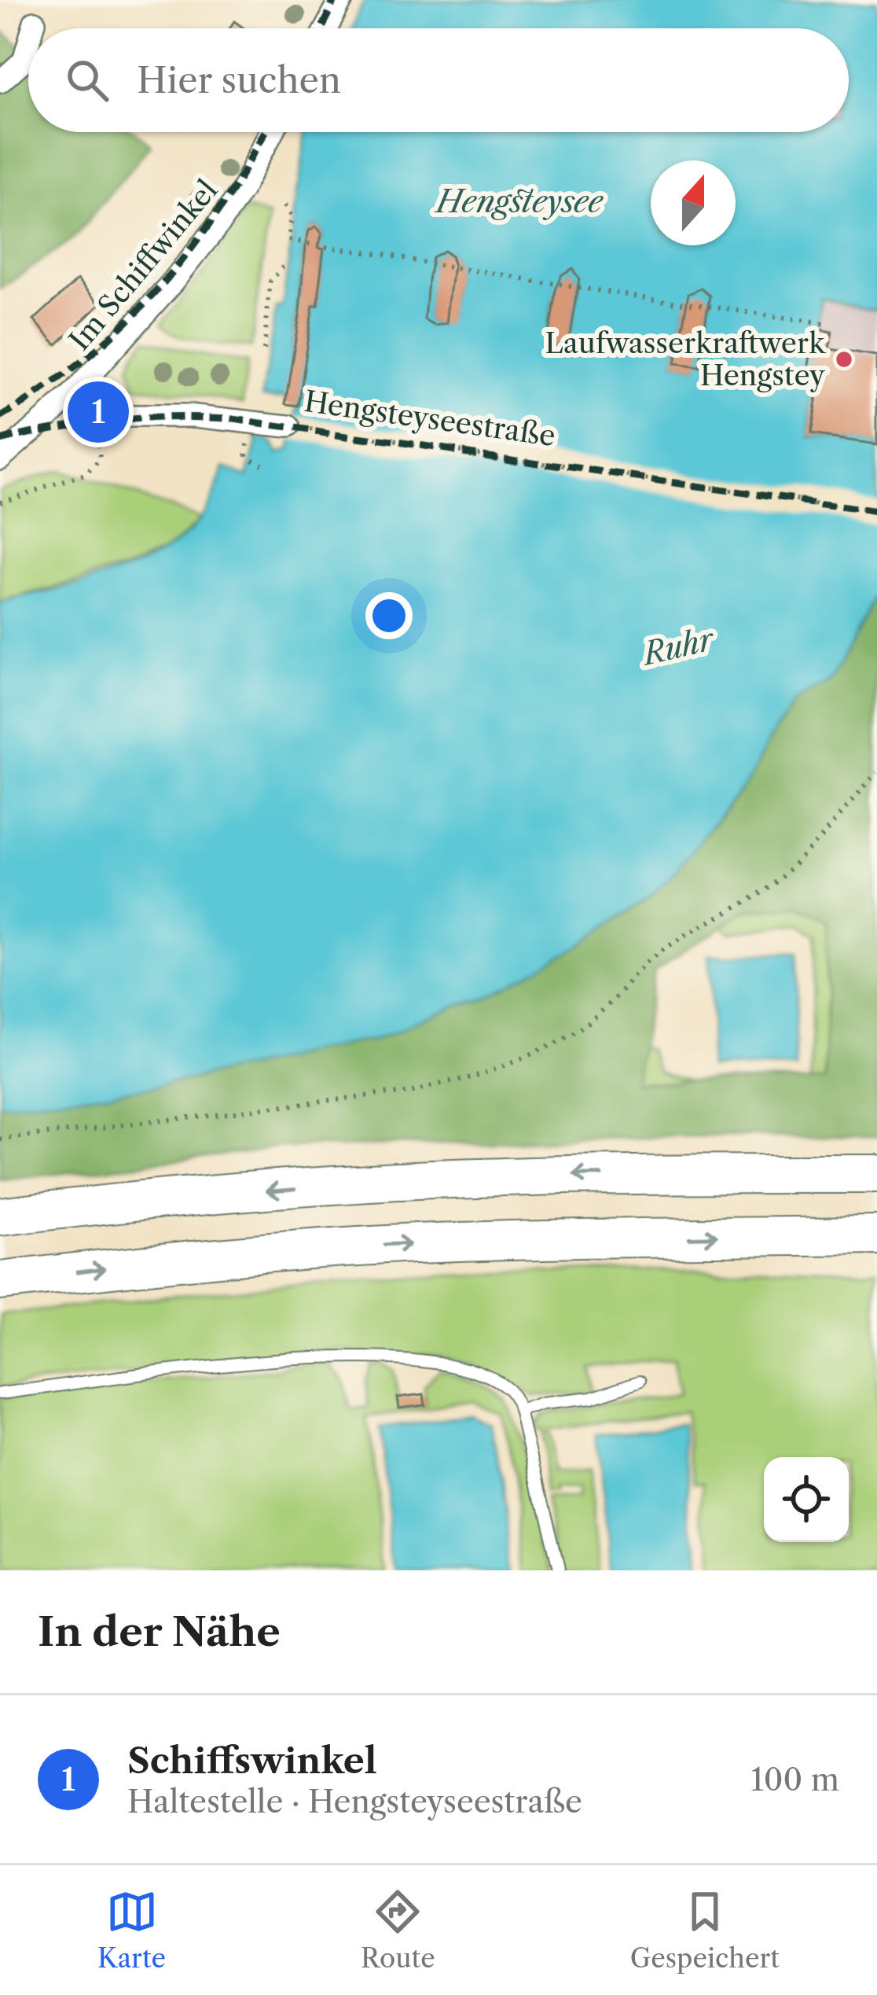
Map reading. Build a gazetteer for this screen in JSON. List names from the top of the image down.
{
  "streets": {
    "street": ["Im Schiffwinkel", "Hengsteyseestraße"]
  },
  "crossings": [
    ["Im Schiffwinkel", "Hengsteyseestraße"]
  ],
  "water": ["Hengsteysee", "Ruhr"],
  "places": ["Laufwasserkraftwerk Hengstey"],
  "north": "top",
  "page": {
    "search": "Hier suchen",
    "pins": "1",
    "heading": "In der Nähe",
    "list": [
      {
        "mark": "1",
        "name": "Schiffswinkel",
        "note": "Haltestelle · Hengsteyseestraße",
        "value": "100 m"
      }
    ],
    "nav": ["Karte", "Route", "Gespeichert"]
  }
}
